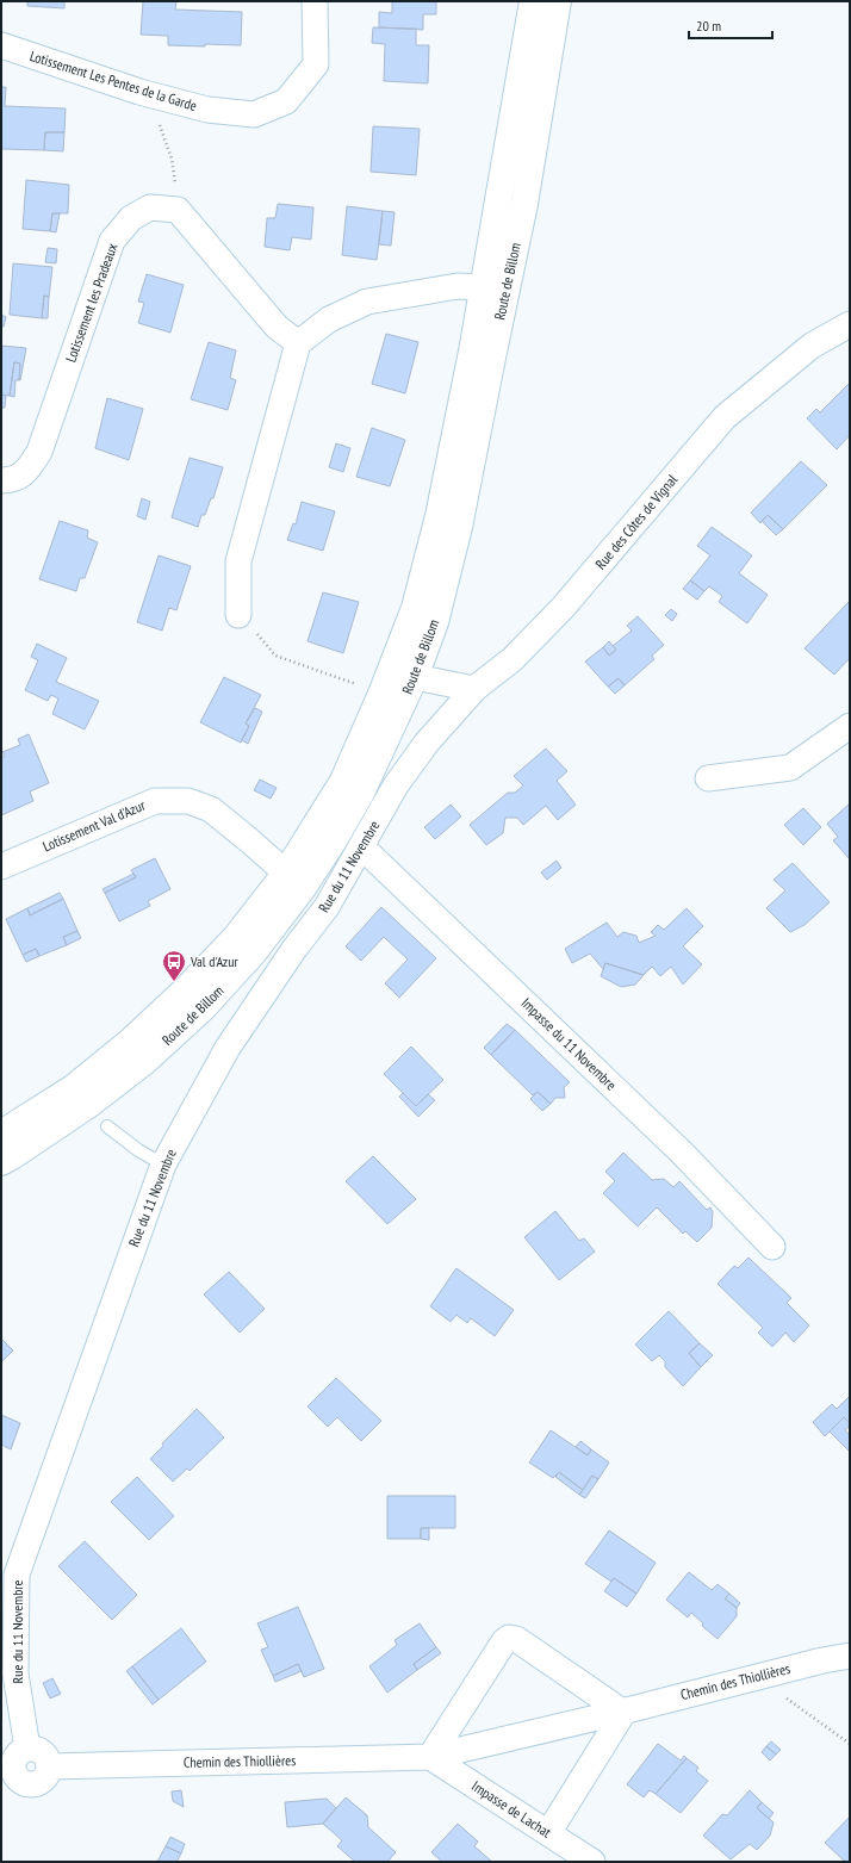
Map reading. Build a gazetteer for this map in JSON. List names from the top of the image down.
{
  "streets": {
    "main road": ["Route de Billom"],
    "street": [
      "Lotissement Les Pentes de la Garde",
      "Lotissement les Pradeaux",
      "Rue des Côtes de Vignal",
      "Lotissement Val d'Azur",
      "Rue du 11 Novembre",
      "Impasse du 11 Novembre",
      "Chemin des Thiollières",
      "Impasse de Lachat"
    ]
  },
  "crossings": [
    ["Route de Billom", "Lotissement Val d'Azur"],
    ["Rue des Côtes de Vignal", "Rue du 11 Novembre"],
    ["Rue du 11 Novembre", "Impasse du 11 Novembre"],
    ["Rue du 11 Novembre", "Chemin des Thiollières"],
    ["Chemin des Thiollières", "Impasse de Lachat"]
  ],
  "places": {
    "bus stop": ["Val d'Azur"]
  },
  "scale_bar": "20 m"
}
